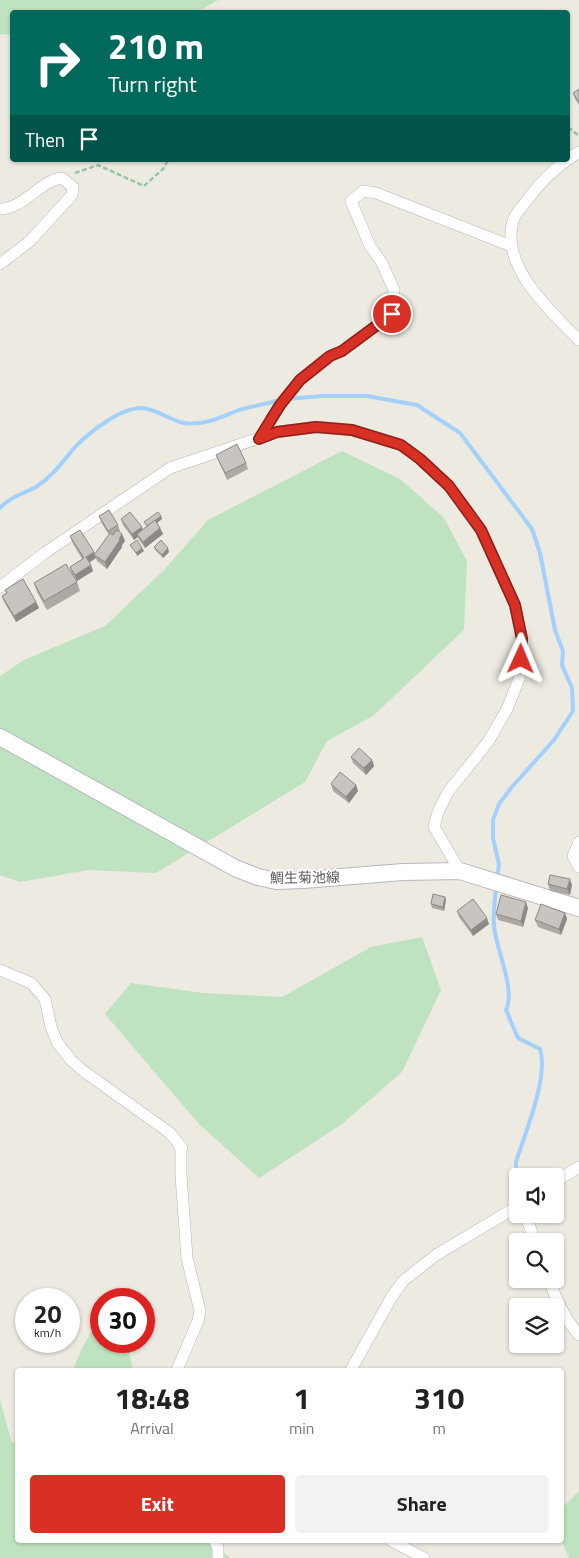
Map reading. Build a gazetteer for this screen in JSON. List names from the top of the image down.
{
  "streets": {
    "main road": ["鯛生菊池線"]
  },
  "page": {
    "turn": ["210 m", "Turn right"],
    "then": "Then",
    "speed": "20 km/h",
    "limit": "30",
    "eta": [
      "18:48",
      "Arrival",
      "1",
      "min",
      "310",
      "m"
    ],
    "buttons": ["Exit", "Share"]
  }
}
